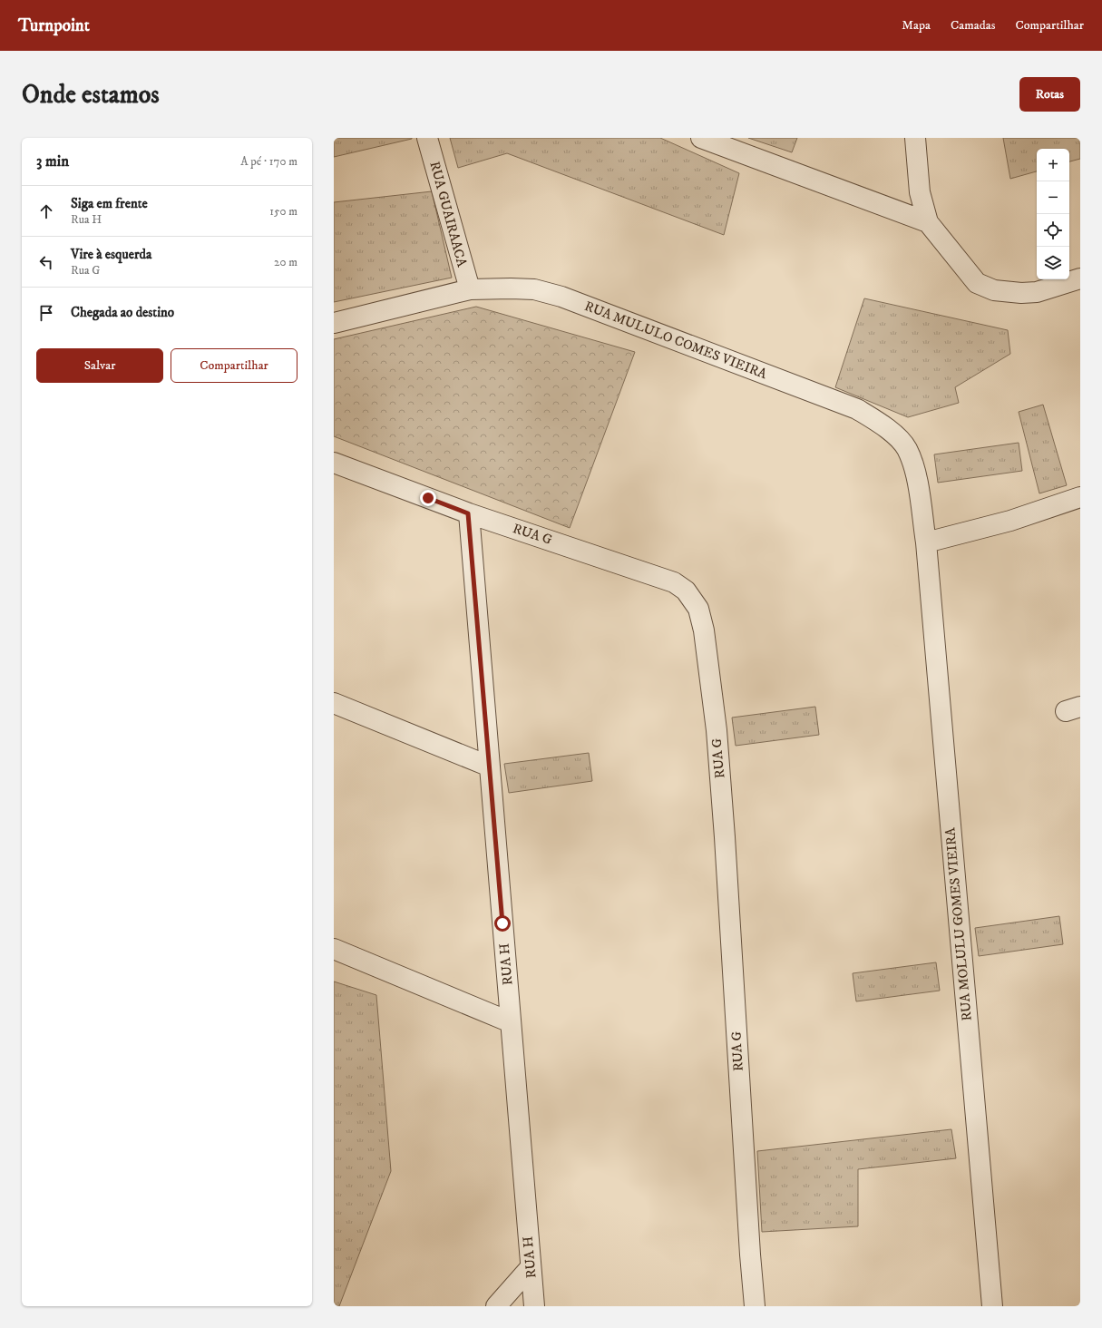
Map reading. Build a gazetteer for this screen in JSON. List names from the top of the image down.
{
  "streets": {
    "street": [
      "RUA GUAIRAACA",
      "RUA MULULO COMES VIEIRA",
      "RUA G",
      "RUA MOLULU GOMES VIEIRA",
      "RUA H"
    ]
  },
  "crossings": [
    ["RUA GUAIRAACA", "RUA MULULO COMES VIEIRA"],
    ["RUA MULULO COMES VIEIRA", "RUA MOLULU GOMES VIEIRA"],
    ["RUA G", "RUA H"]
  ],
  "page": {
    "header": "Turnpoint",
    "nav": ["Mapa", "Camadas", "Compartilhar"],
    "buttons": [
      "Rotas",
      ["Salvar", "Compartilhar"]
    ],
    "title": "Onde estamos",
    "heading": ["3 min", "A pé · 170 m"],
    "map_buttons": ["+", "−"],
    "list": [
      ["Siga em frente", "Rua H", "150 m"],
      ["Vire à esquerda", "Rua G", "20 m"],
      "Chegada ao destino"
    ]
  }
}
